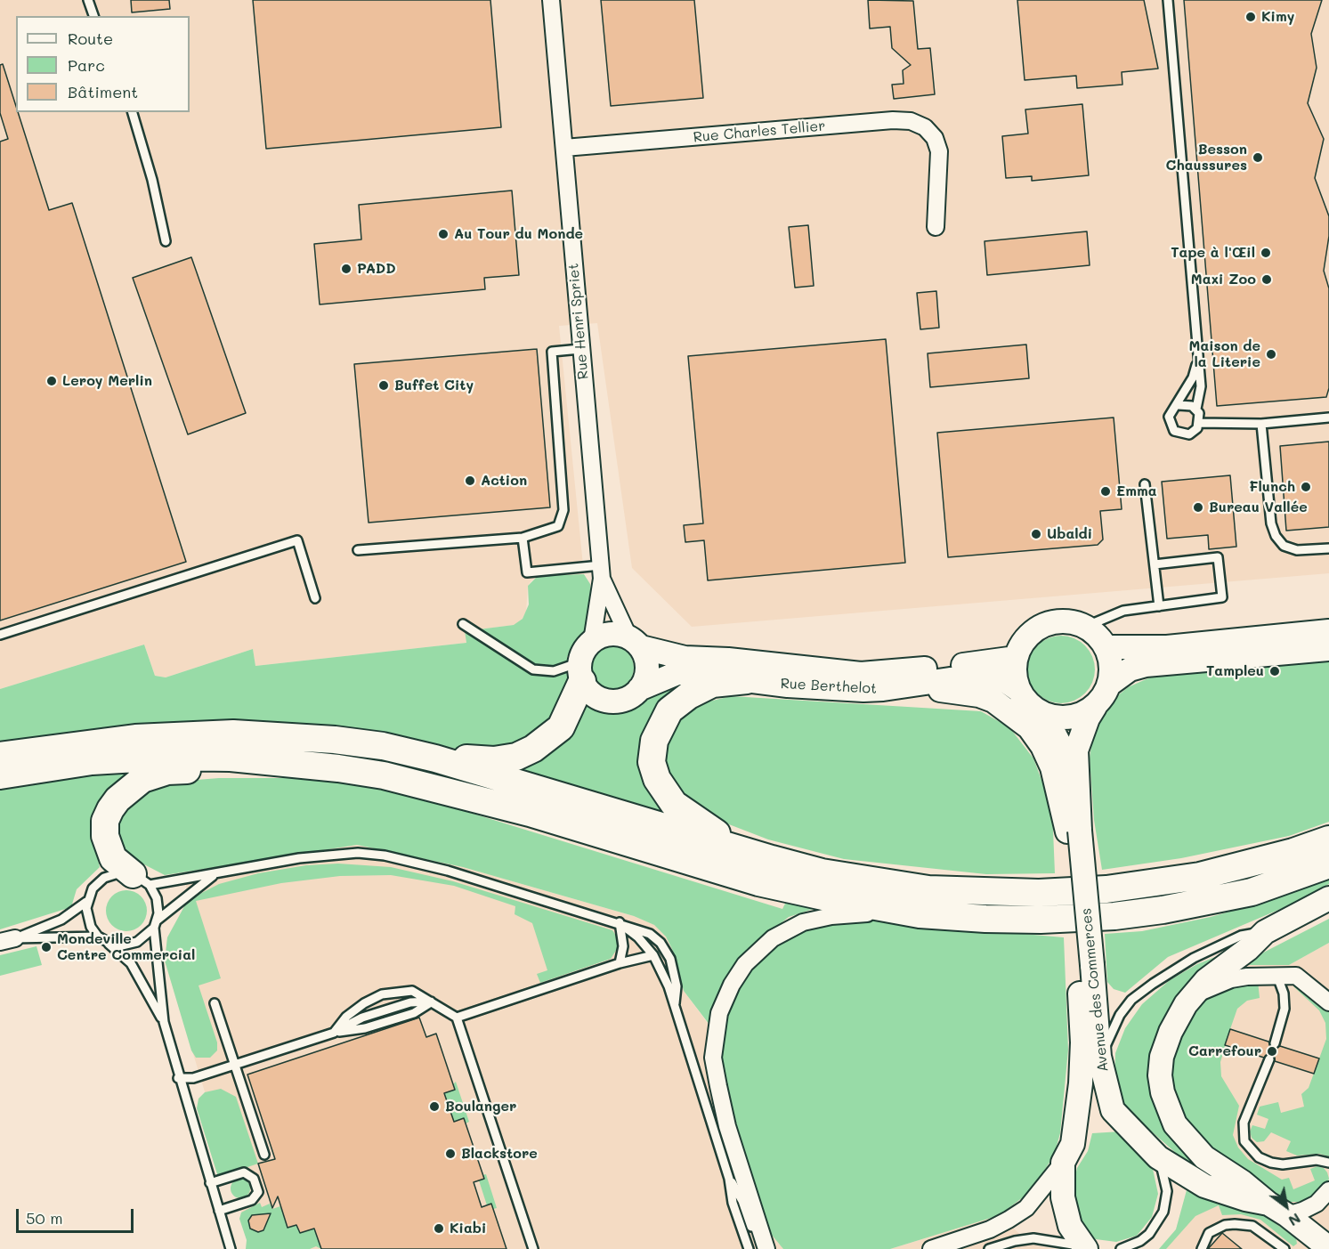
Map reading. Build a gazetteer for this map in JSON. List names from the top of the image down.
{
  "streets": {
    "street": [
      "Rue Charles Tellier",
      "Rue Henri Spriet",
      "Rue Berthelot",
      "Avenue des Commerces"
    ]
  },
  "crossings": [
    ["Rue Charles Tellier", "Rue Henri Spriet"],
    ["Rue Berthelot", "Avenue des Commerces"]
  ],
  "places": [
    "Kimy",
    "Besson Chaussures",
    "Au Tour du Monde",
    "Tape à l'Œil",
    "PADD",
    "Maxi Zoo",
    "Maison de la Literie",
    "Leroy Merlin",
    "Buffet City",
    "Action",
    "Flunch",
    "Emma",
    "Bureau Vallée",
    "Ubaldi",
    "Tampleu",
    "Mondeville Centre Commercial",
    "Carrefour",
    "Boulanger",
    "Blackstore",
    "Kiabi"
  ],
  "legend": ["Route", "Parc", "Bâtiment"],
  "scale_bar": "50 m",
  "north": "bottom right"
}
